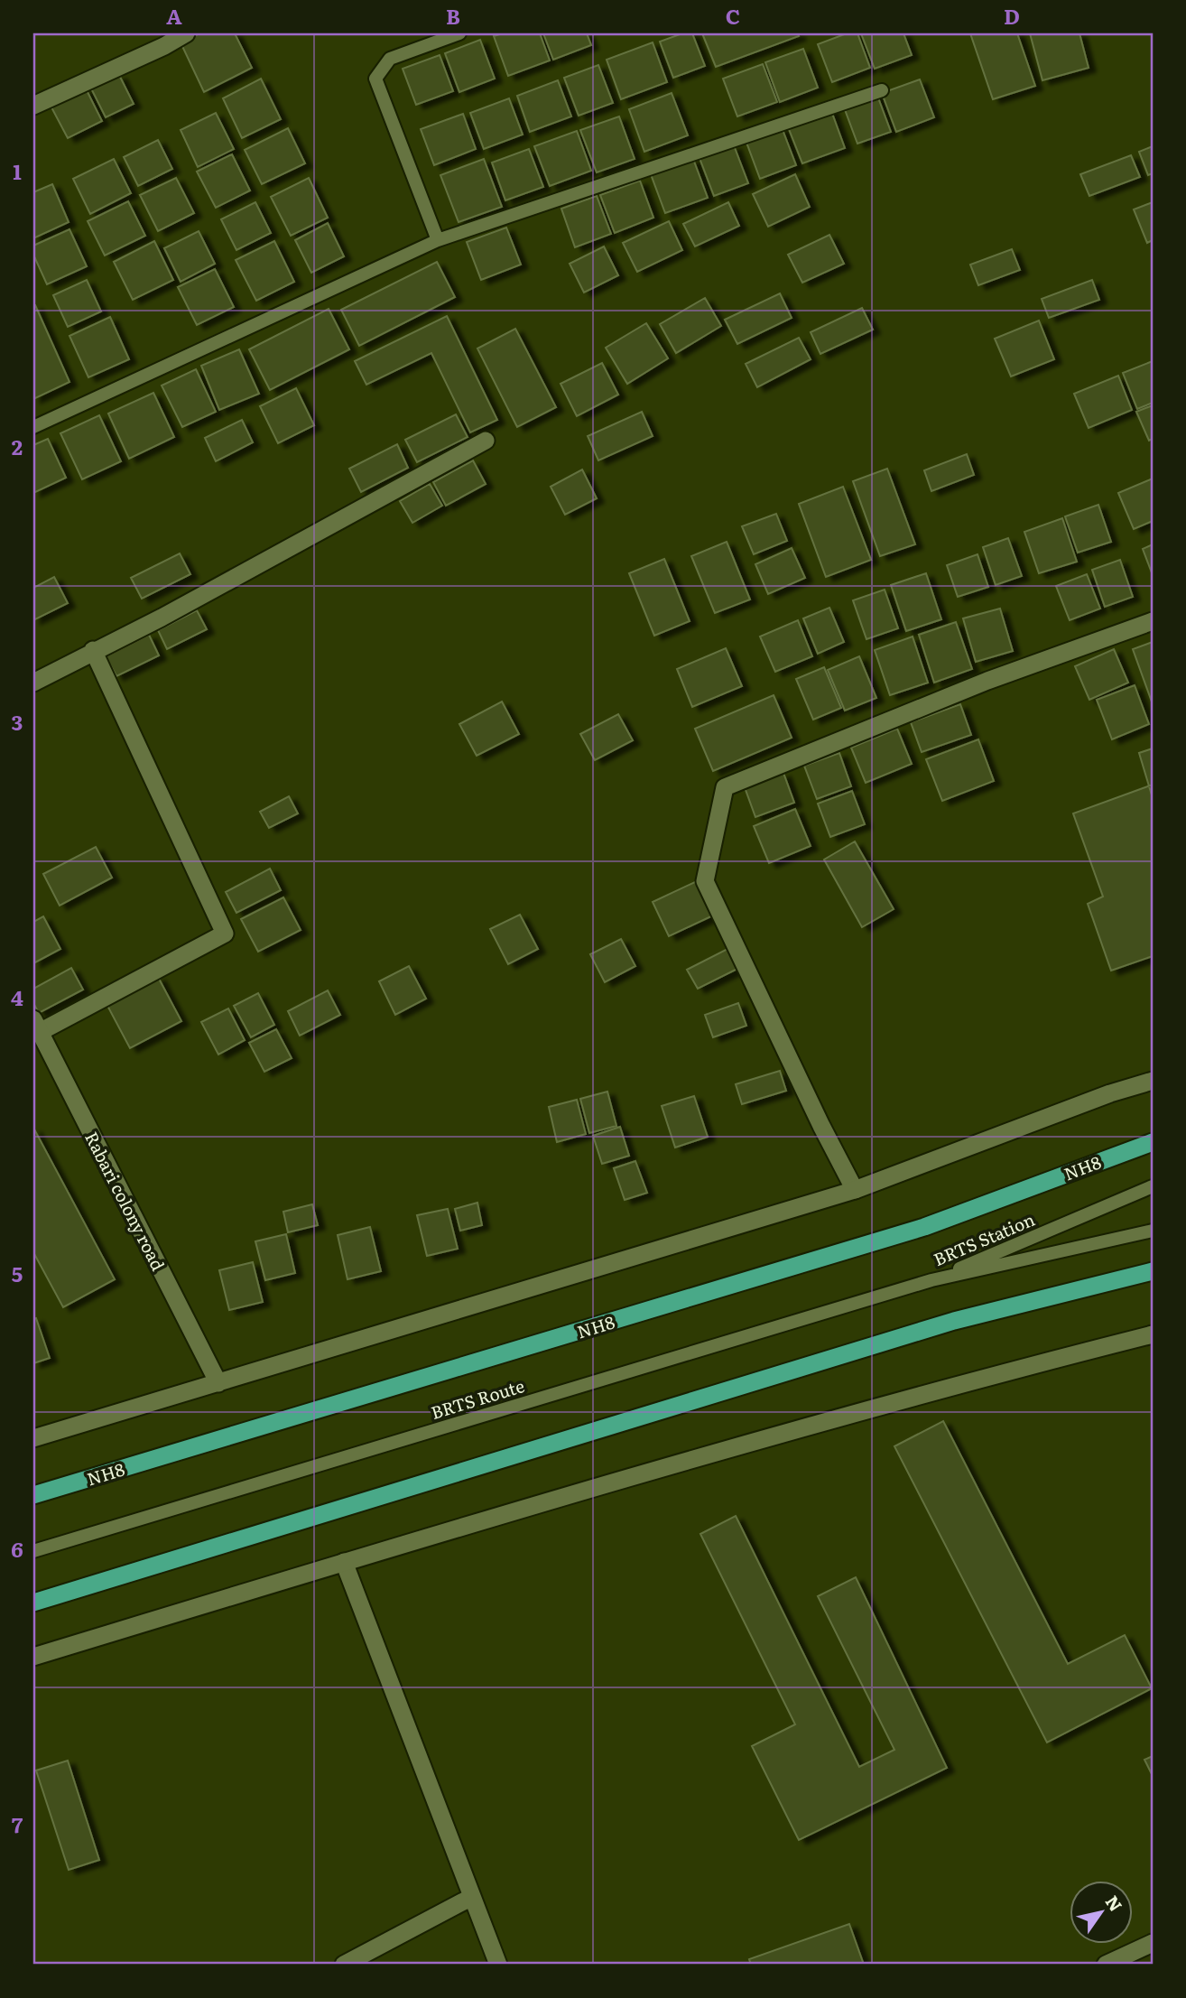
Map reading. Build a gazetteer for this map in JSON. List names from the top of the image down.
{
  "streets": {
    "main road": ["NH8"],
    "street": ["Rabari colony road"],
    "lane": ["BRTS Station", "BRTS Route"]
  },
  "crossings": [
    ["BRTS Station", "BRTS Route"]
  ],
  "north": "top right",
  "grid": {
    "columns": [
      "A",
      "B",
      "C",
      "D"
    ],
    "rows": [
      "1",
      "2",
      "3",
      "4",
      "5",
      "6",
      "7"
    ]
  }
}
